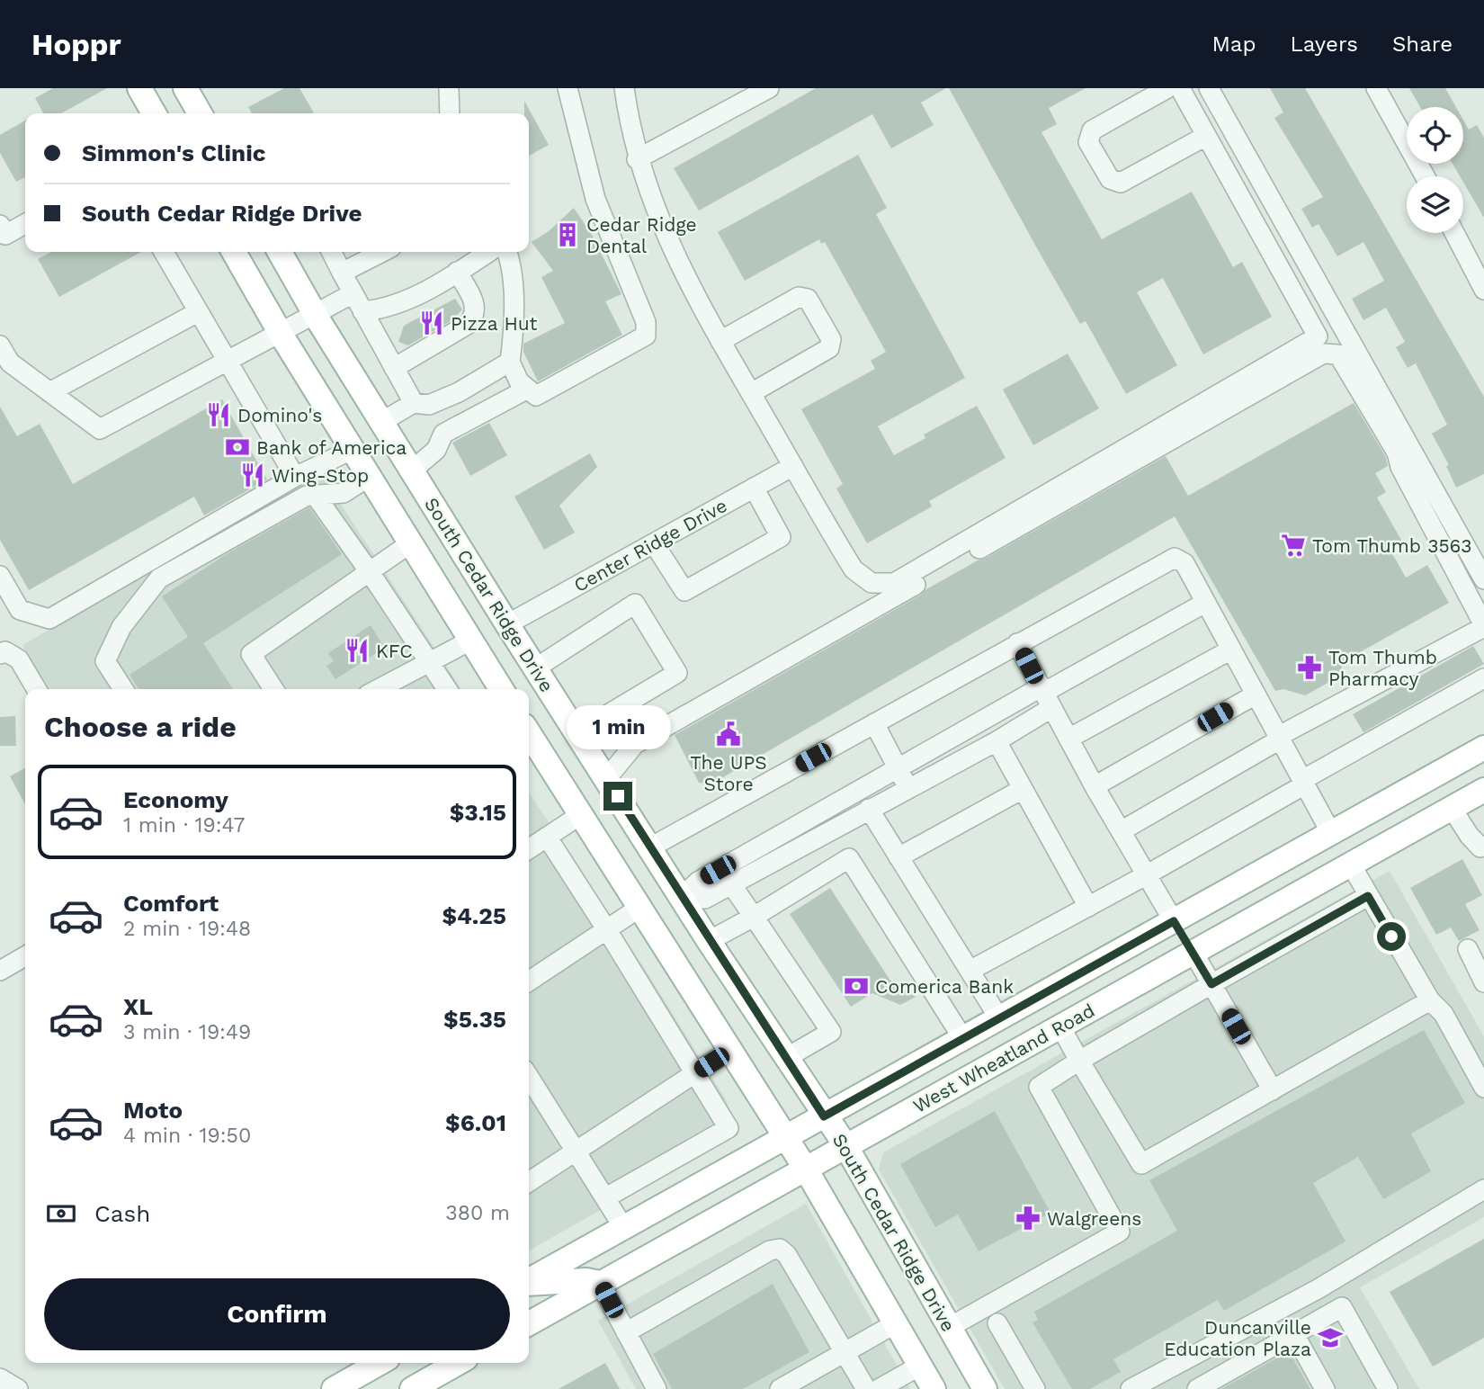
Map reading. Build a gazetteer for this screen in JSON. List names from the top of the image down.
{
  "streets": {
    "main road": ["South Cedar Ridge Drive", "West Wheatland Road"],
    "street": ["Center Ridge Drive"]
  },
  "crossings": [
    ["Center Ridge Drive", "South Cedar Ridge Drive"],
    ["South Cedar Ridge Drive", "West Wheatland Road"]
  ],
  "places": {
    "building": ["Cedar Ridge Dental"],
    "restaurant": [
      "Pizza Hut",
      "Domino's",
      "Wing-Stop",
      "KFC"
    ],
    "bank": ["Bank of America", "Comerica Bank"],
    "supermarket": ["Tom Thumb 3563"],
    "pharmacy": ["Tom Thumb Pharmacy", "Walgreens"],
    "public building": ["The UPS Store"],
    "school or university": ["Duncanville Education Plaza"]
  },
  "page": {
    "header": "Hoppr",
    "nav": ["Map", "Layers", "Share"],
    "banner": ["Simmon's Clinic", "South Cedar Ridge Drive"],
    "heading": "Choose a ride",
    "bubble": "1 min",
    "list": [
      {
        "name": "Economy",
        "note": "1 min · 19:47",
        "value": "$3.15"
      },
      {
        "name": "Comfort",
        "note": "2 min · 19:48",
        "value": "$4.25"
      },
      {
        "name": "XL",
        "note": "3 min · 19:49",
        "value": "$5.35"
      },
      {
        "name": "Moto",
        "note": "4 min · 19:50",
        "value": "$6.01"
      }
    ],
    "pay": ["Cash", "380 m"],
    "buttons": "Confirm"
  }
}
